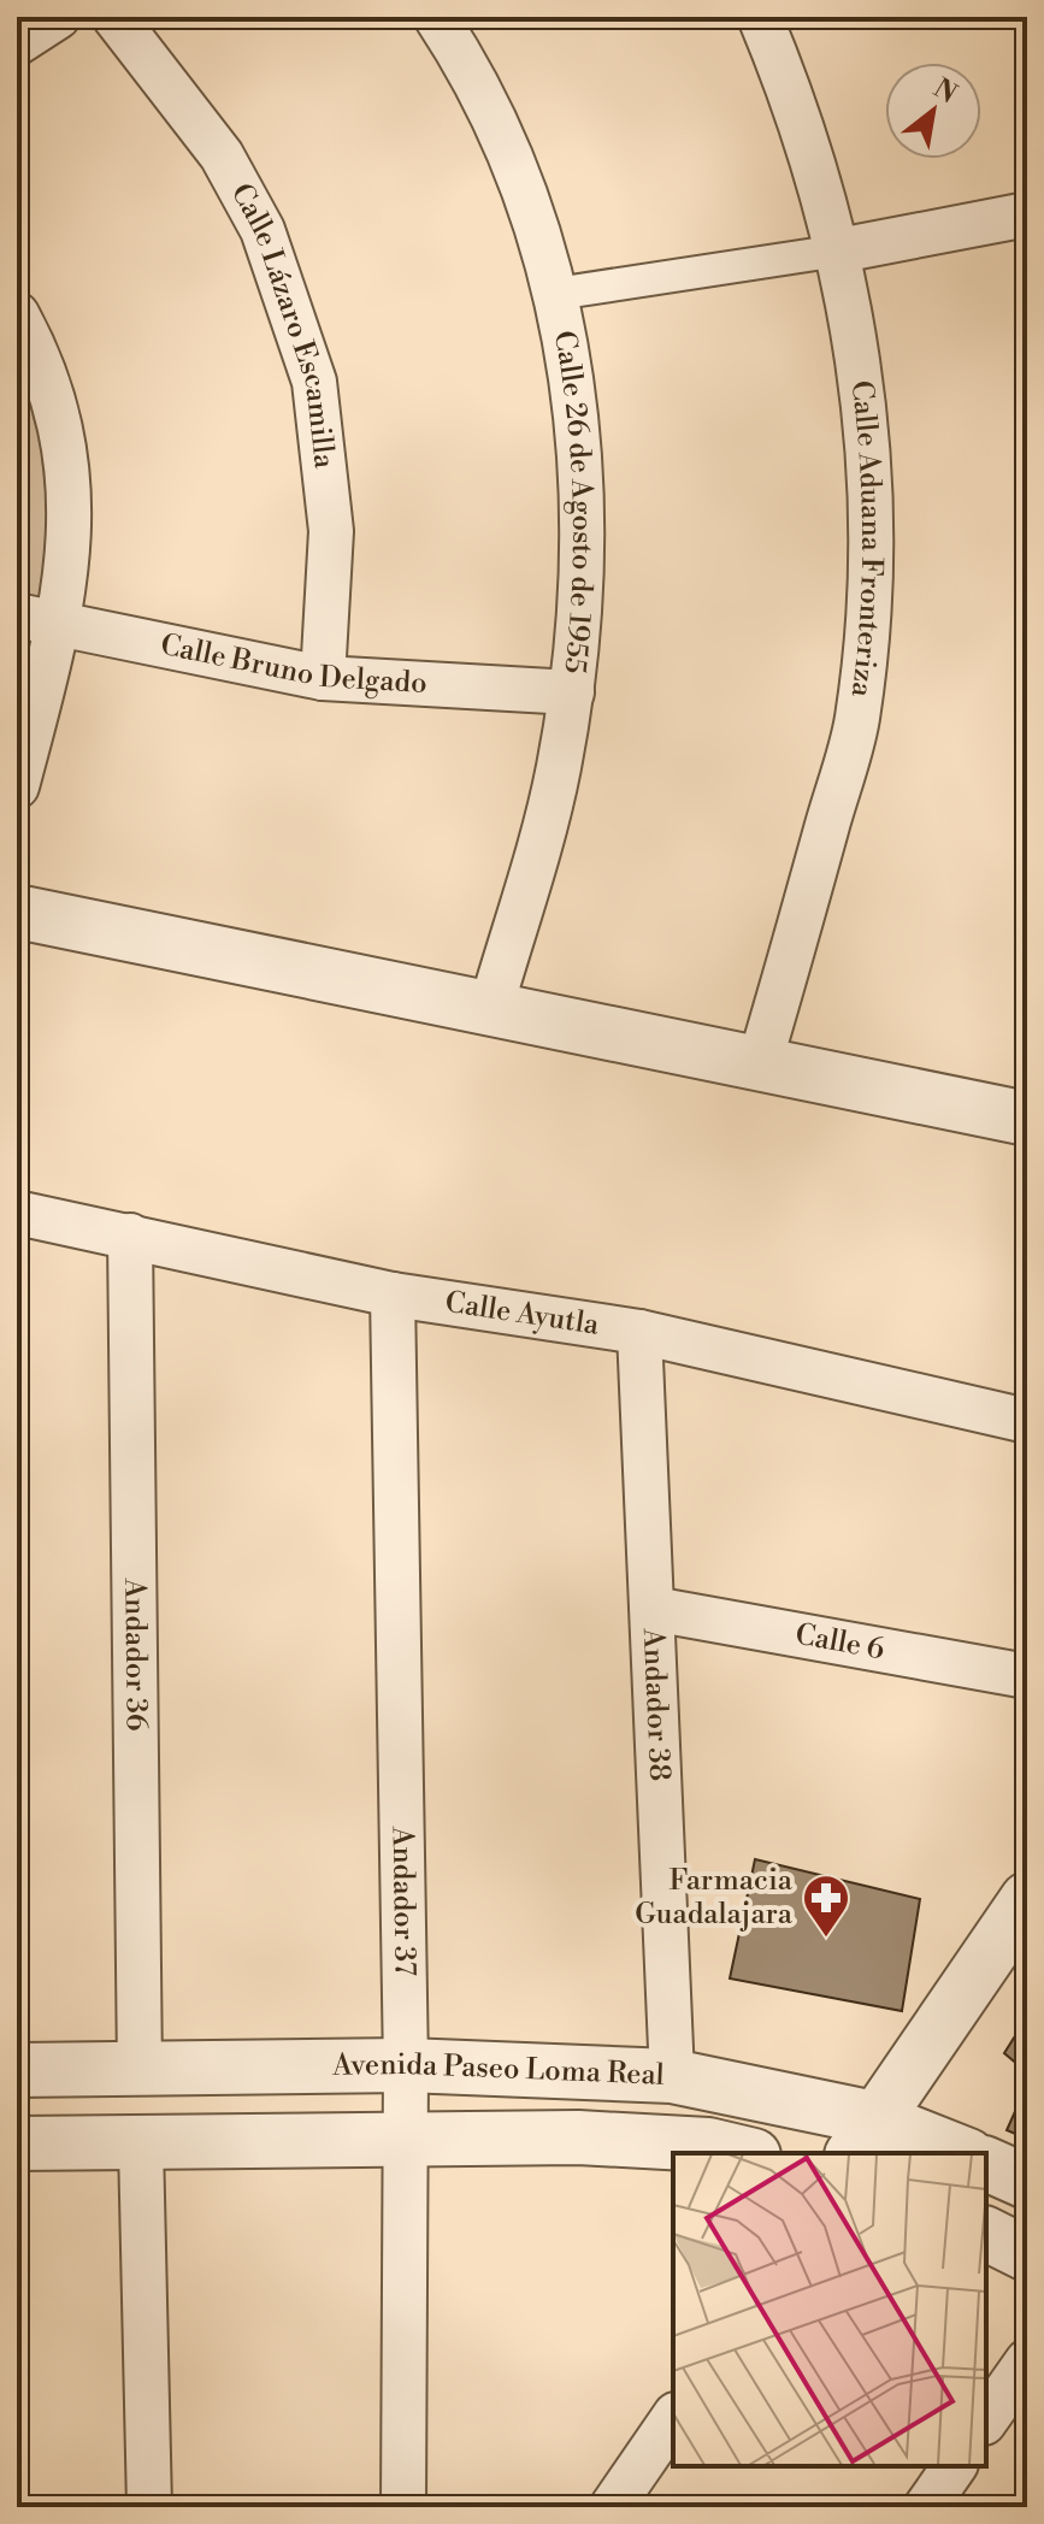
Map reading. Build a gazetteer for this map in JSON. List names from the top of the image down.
{
  "streets": {
    "street": [
      "Calle Lázaro Escamilla",
      "Calle 26 de Agosto de 1955",
      "Calle Aduana Fronteriza",
      "Calle Bruno Delgado",
      "Calle Ayutla",
      "Calle 6",
      "Andador 36",
      "Andador 38",
      "Andador 37",
      "Avenida Paseo Loma Real"
    ]
  },
  "crossings": [
    ["Calle Lázaro Escamilla", "Calle Bruno Delgado"],
    ["Calle 26 de Agosto de 1955", "Calle Bruno Delgado"],
    ["Calle Ayutla", "Andador 36"],
    ["Calle Ayutla", "Andador 38"],
    ["Calle Ayutla", "Andador 37"],
    ["Calle 6", "Andador 38"],
    ["Andador 36", "Avenida Paseo Loma Real"],
    ["Andador 38", "Avenida Paseo Loma Real"],
    ["Andador 37", "Avenida Paseo Loma Real"]
  ],
  "places": {
    "pharmacy": ["Farmacia Guadalajara"]
  },
  "north": "top right"
}
